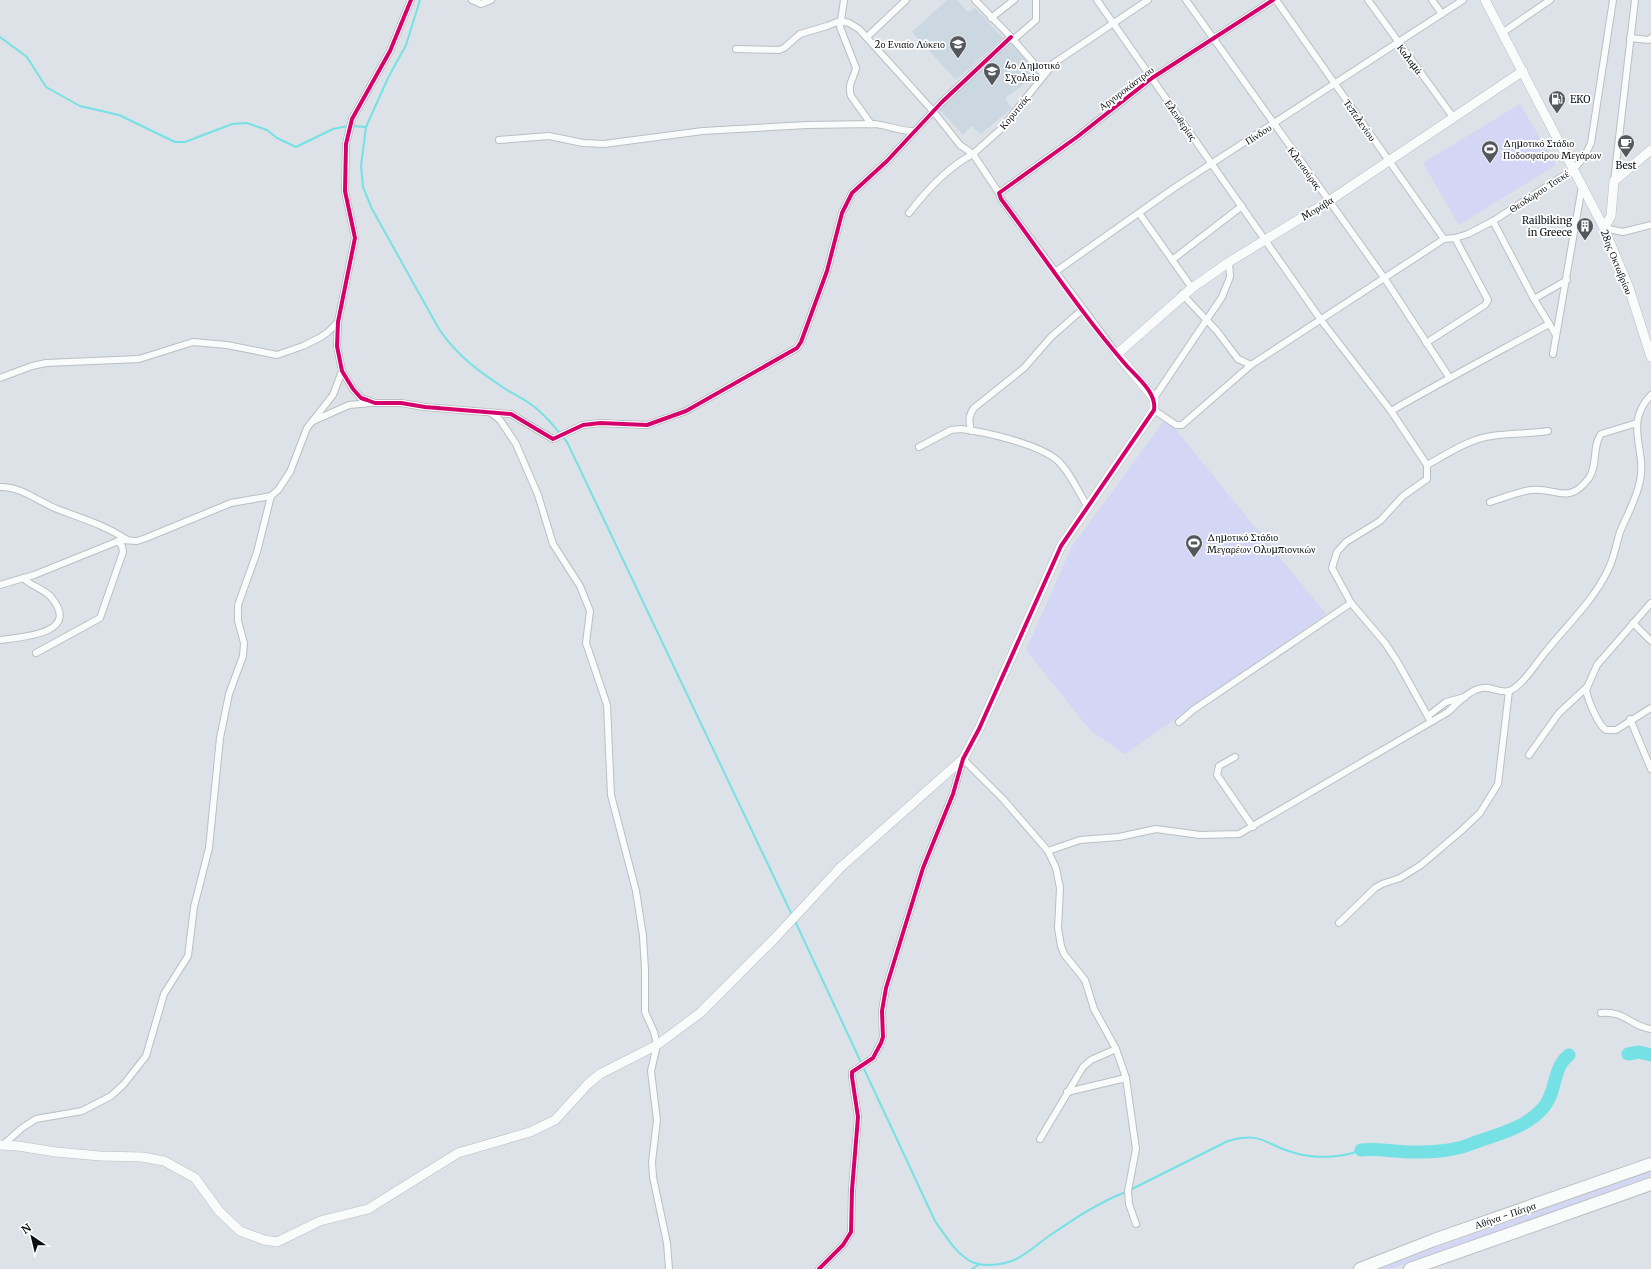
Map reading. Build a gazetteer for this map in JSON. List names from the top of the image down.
{
  "streets": {
    "highway": ["Αθήνα - Πάτρα"],
    "street": [
      "Καλαμά",
      "Αργυροκάστρου",
      "Κορυτσάς",
      "Ελευθερίας",
      "Τεπελενίου",
      "Πίνδου",
      "Κλεισούρας",
      "Θεοδώρου Τσεκέ",
      "Μοράβα",
      "28ης Οκτωβρίου"
    ]
  },
  "crossings": [
    ["Καλαμά", "Πίνδου"],
    ["Καλαμά", "Μοράβα"],
    ["Αργυροκάστρου", "Ελευθερίας"],
    ["Αργυροκάστρου", "Κλεισούρας"],
    ["Κορυτσάς", "Ελευθερίας"],
    ["Ελευθερίας", "Πίνδου"],
    ["Ελευθερίας", "Μοράβα"],
    ["Τεπελενίου", "Πίνδου"],
    ["Τεπελενίου", "Θεοδώρου Τσεκέ"],
    ["Τεπελενίου", "Μοράβα"],
    ["Πίνδου", "Κλεισούρας"],
    ["Κλεισούρας", "Μοράβα"],
    ["Θεοδώρου Τσεκέ", "28ης Οκτωβρίου"],
    ["Μοράβα", "28ης Οκτωβρίου"]
  ],
  "places": {
    "school or university": ["2ο Ενιαίο Λύκειο", "4ο Δημοτικό Σχολείο"],
    "fuel station": ["EKO"],
    "cafe": ["Best"],
    "sports": ["Δημοτικό Στάδιο Ποδοσφαίρου Μεγάρων", "Δημοτικό Στάδιο Μεγαρέων Ολυμπιονικών"],
    "building": ["Railbiking in Greece"]
  },
  "north": "top left"
}
